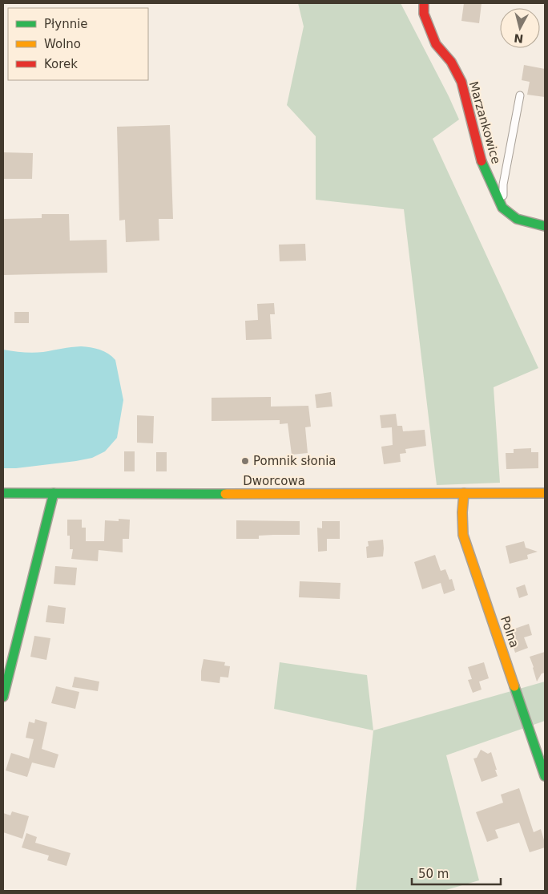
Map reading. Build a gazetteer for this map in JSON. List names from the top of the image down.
{
  "streets": {
    "street": ["Marzankowice", "Dworcowa", "Polna"]
  },
  "crossings": [
    ["Dworcowa", "Polna"]
  ],
  "places": ["Pomnik słonia"],
  "legend": ["Płynnie", "Wolno", "Korek"],
  "scale_bar": "50 m",
  "north": "bottom"
}
